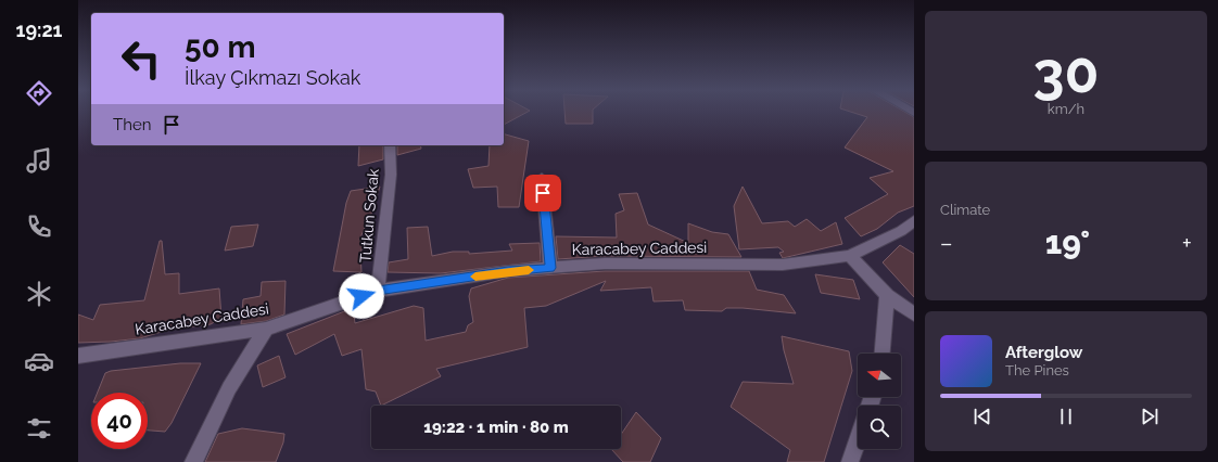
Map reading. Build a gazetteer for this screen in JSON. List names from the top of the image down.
{
  "streets": {
    "street": ["Tutkun Sokak", "Karacabey Caddesi"]
  },
  "crossings": [
    ["Tutkun Sokak", "Karacabey Caddesi"]
  ],
  "north": "left",
  "page": {
    "tabs": "19:21",
    "tile": [
      ["30", "km/h"],
      "Climate"
    ],
    "turn": ["50 m", "İlkay Çıkmazı Sokak"],
    "then": "Then",
    "heat": ["−", "19°", "+"],
    "song": ["Afterglow", "The Pines"],
    "limit": "40",
    "trip": "19:22 · 1 min · 80 m"
  }
}
